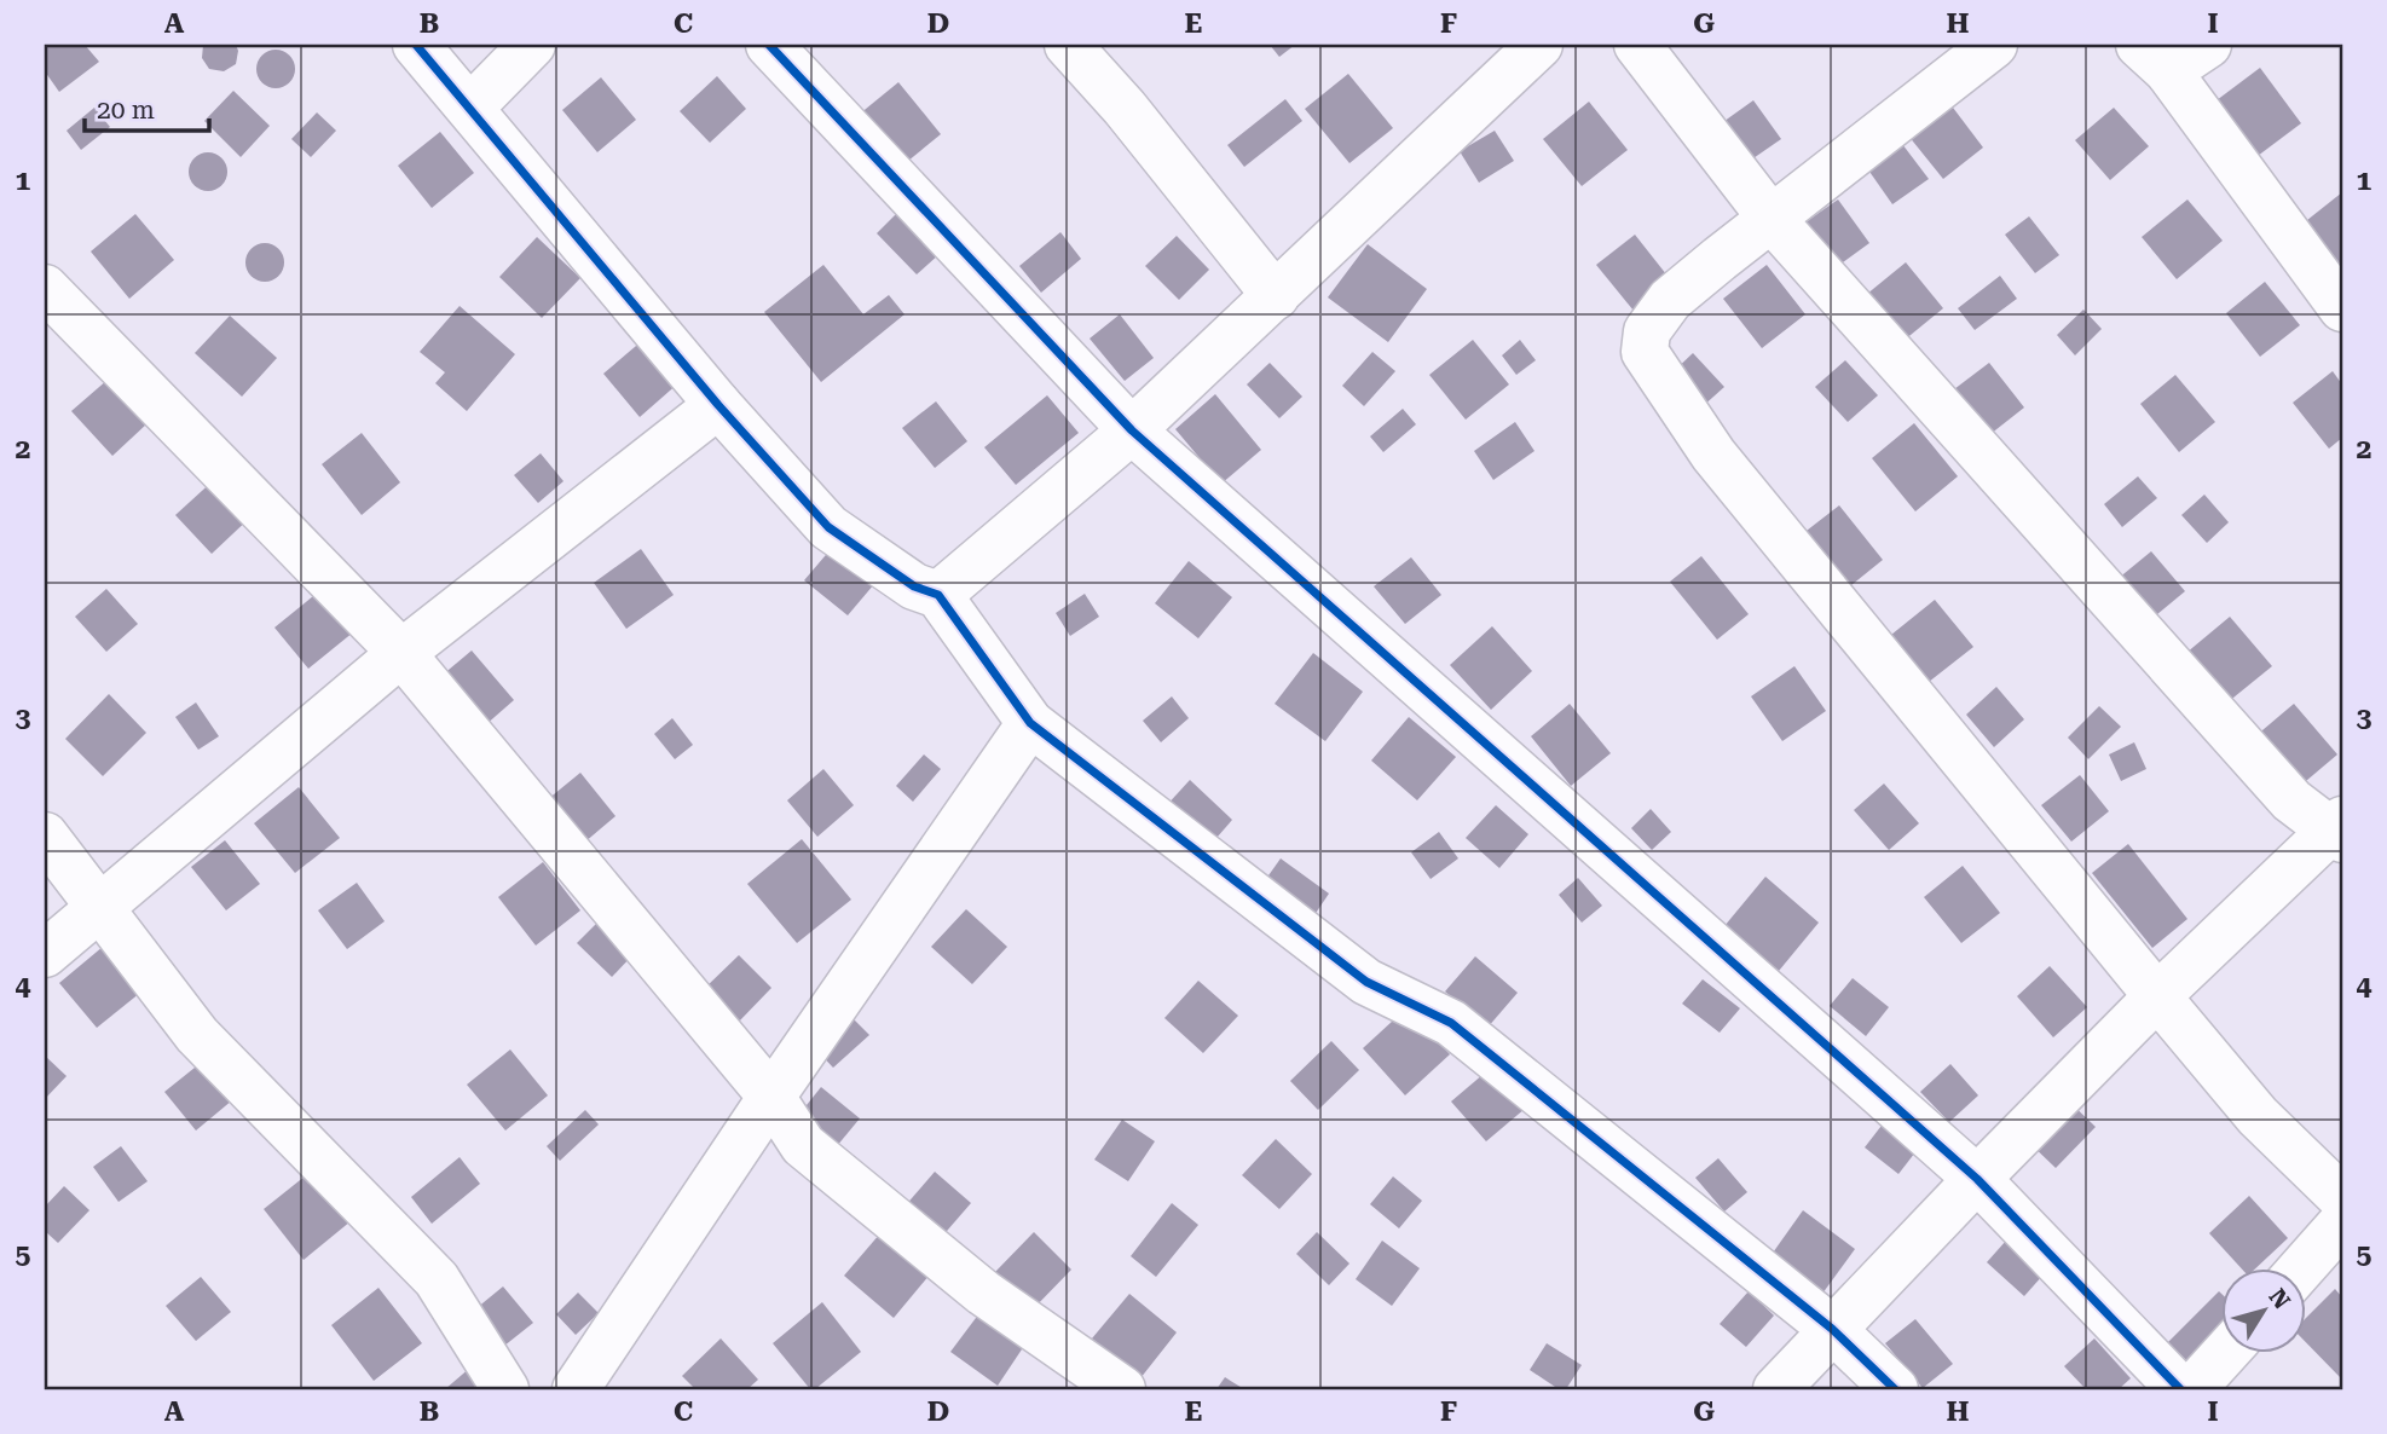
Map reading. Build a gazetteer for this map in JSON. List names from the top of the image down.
{
  "scale_bar": "20 m",
  "north": "top right",
  "grid": {
    "columns": [
      "A",
      "B",
      "C",
      "D",
      "E",
      "F",
      "G",
      "H",
      "I"
    ],
    "rows": [
      "1",
      "2",
      "3",
      "4",
      "5"
    ]
  }
}
